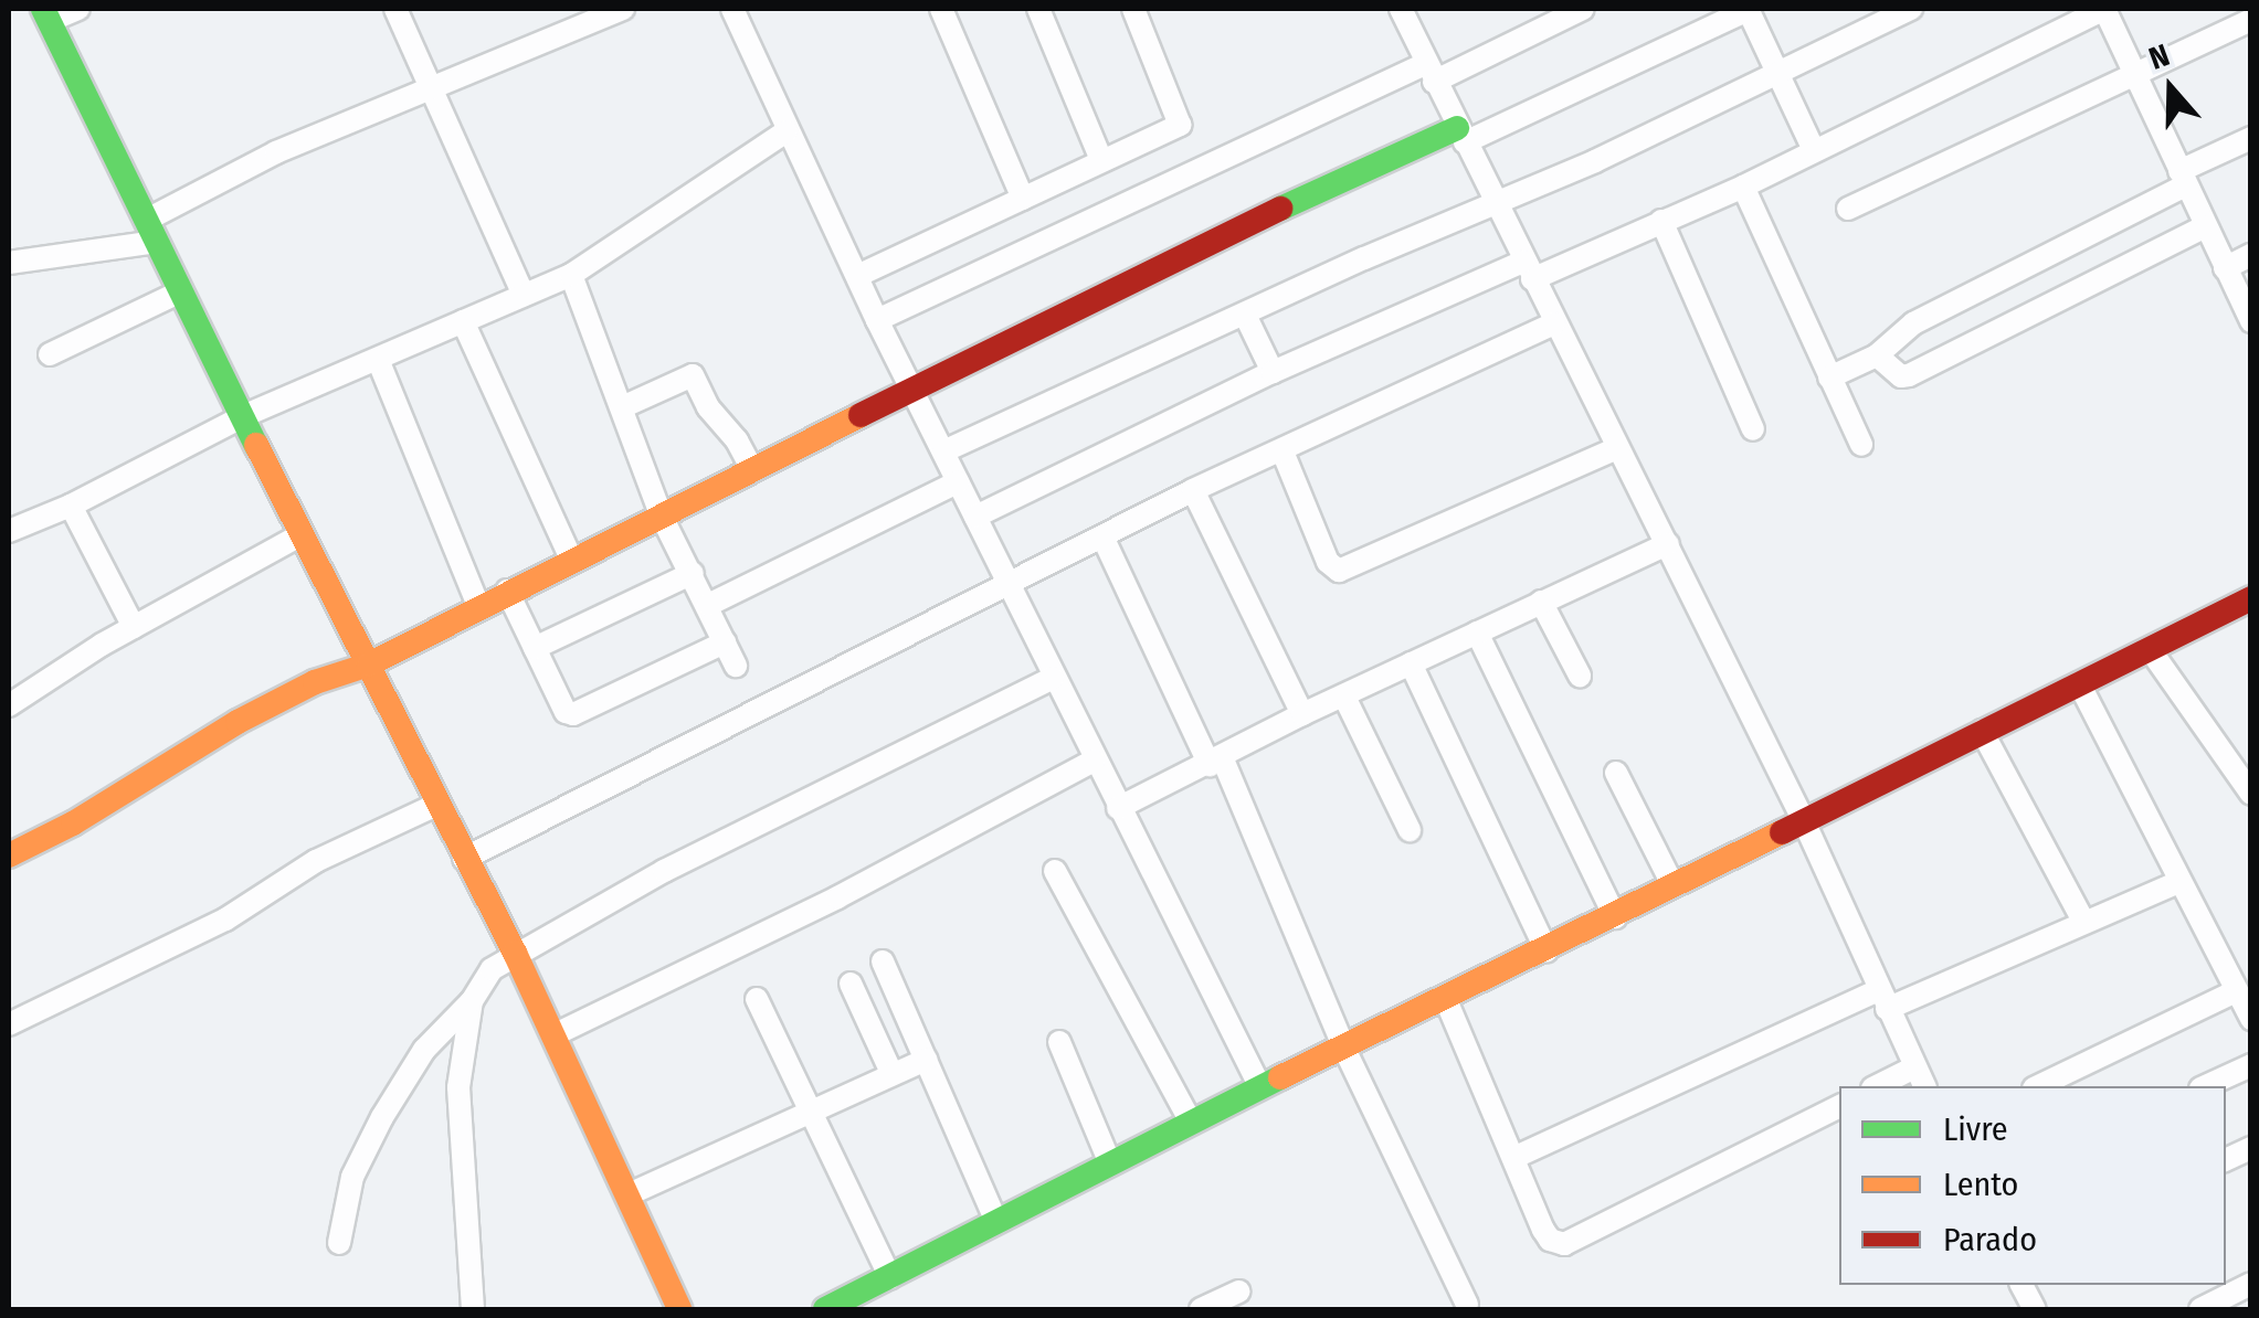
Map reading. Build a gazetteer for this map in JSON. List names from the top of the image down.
{
  "legend": ["Livre", "Lento", "Parado"],
  "north": "top"
}
